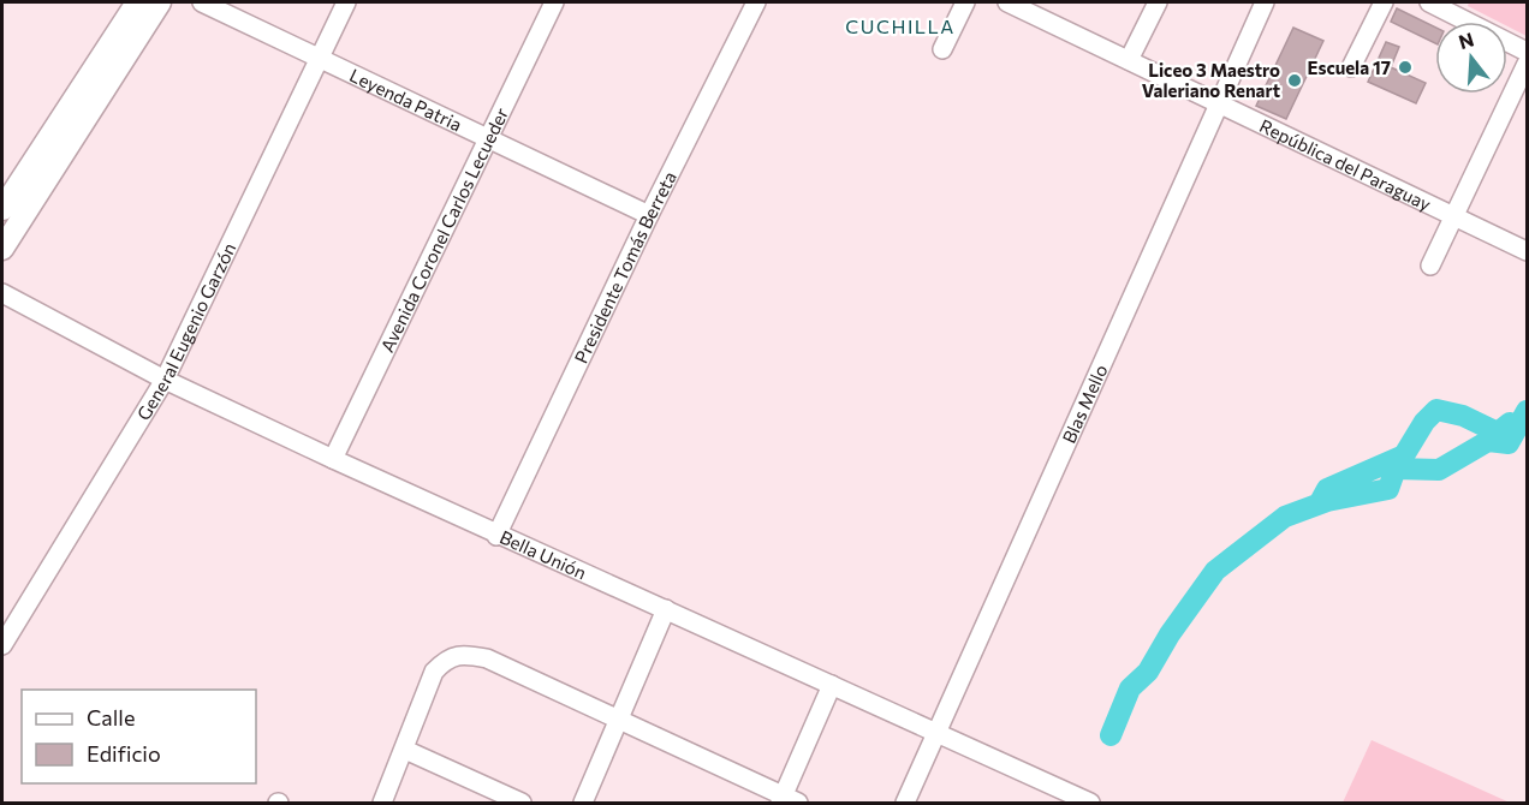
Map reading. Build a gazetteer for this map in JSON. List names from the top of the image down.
{
  "streets": {
    "street": [
      "Leyenda Patria",
      "República del Paraguay",
      "Avenida Coronel Carlos Lecueder",
      "Presidente Tomás Berreta",
      "General Eugenio Garzón",
      "Blas Mello",
      "Bella Unión"
    ]
  },
  "crossings": [
    ["Leyenda Patria", "Avenida Coronel Carlos Lecueder"],
    ["Leyenda Patria", "Presidente Tomás Berreta"],
    ["Leyenda Patria", "General Eugenio Garzón"],
    ["República del Paraguay", "Blas Mello"],
    ["Avenida Coronel Carlos Lecueder", "Bella Unión"],
    ["Presidente Tomás Berreta", "Bella Unión"],
    ["General Eugenio Garzón", "Bella Unión"],
    ["Blas Mello", "Bella Unión"]
  ],
  "districts": ["CUCHILLA"],
  "places": ["Escuela 17", "Liceo 3 Maestro Valeriano Renart"],
  "legend": ["Calle", "Edificio"],
  "north": "top"
}
